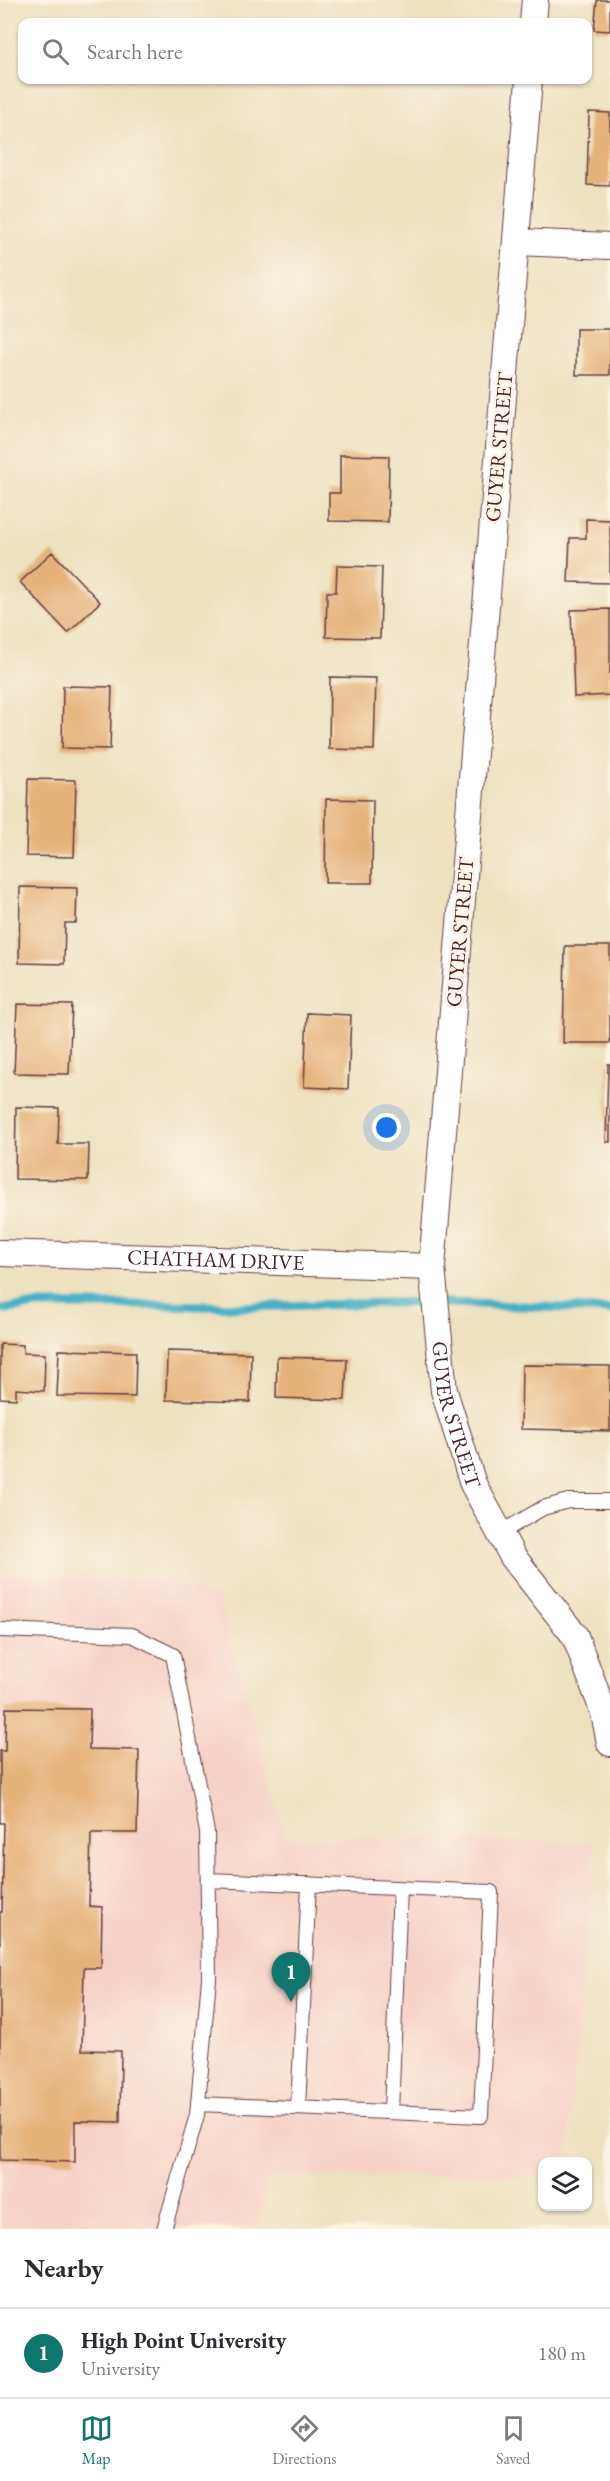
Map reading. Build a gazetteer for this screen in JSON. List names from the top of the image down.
{
  "streets": {
    "street": ["GUYER STREET", "CHATHAM DRIVE"]
  },
  "crossings": [
    ["GUYER STREET", "CHATHAM DRIVE"]
  ],
  "page": {
    "search": "Search here",
    "pins": "1",
    "heading": "Nearby",
    "list": [
      {
        "mark": "1",
        "name": "High Point University",
        "note": "University",
        "value": "180 m"
      }
    ],
    "nav": ["Map", "Directions", "Saved"]
  }
}
